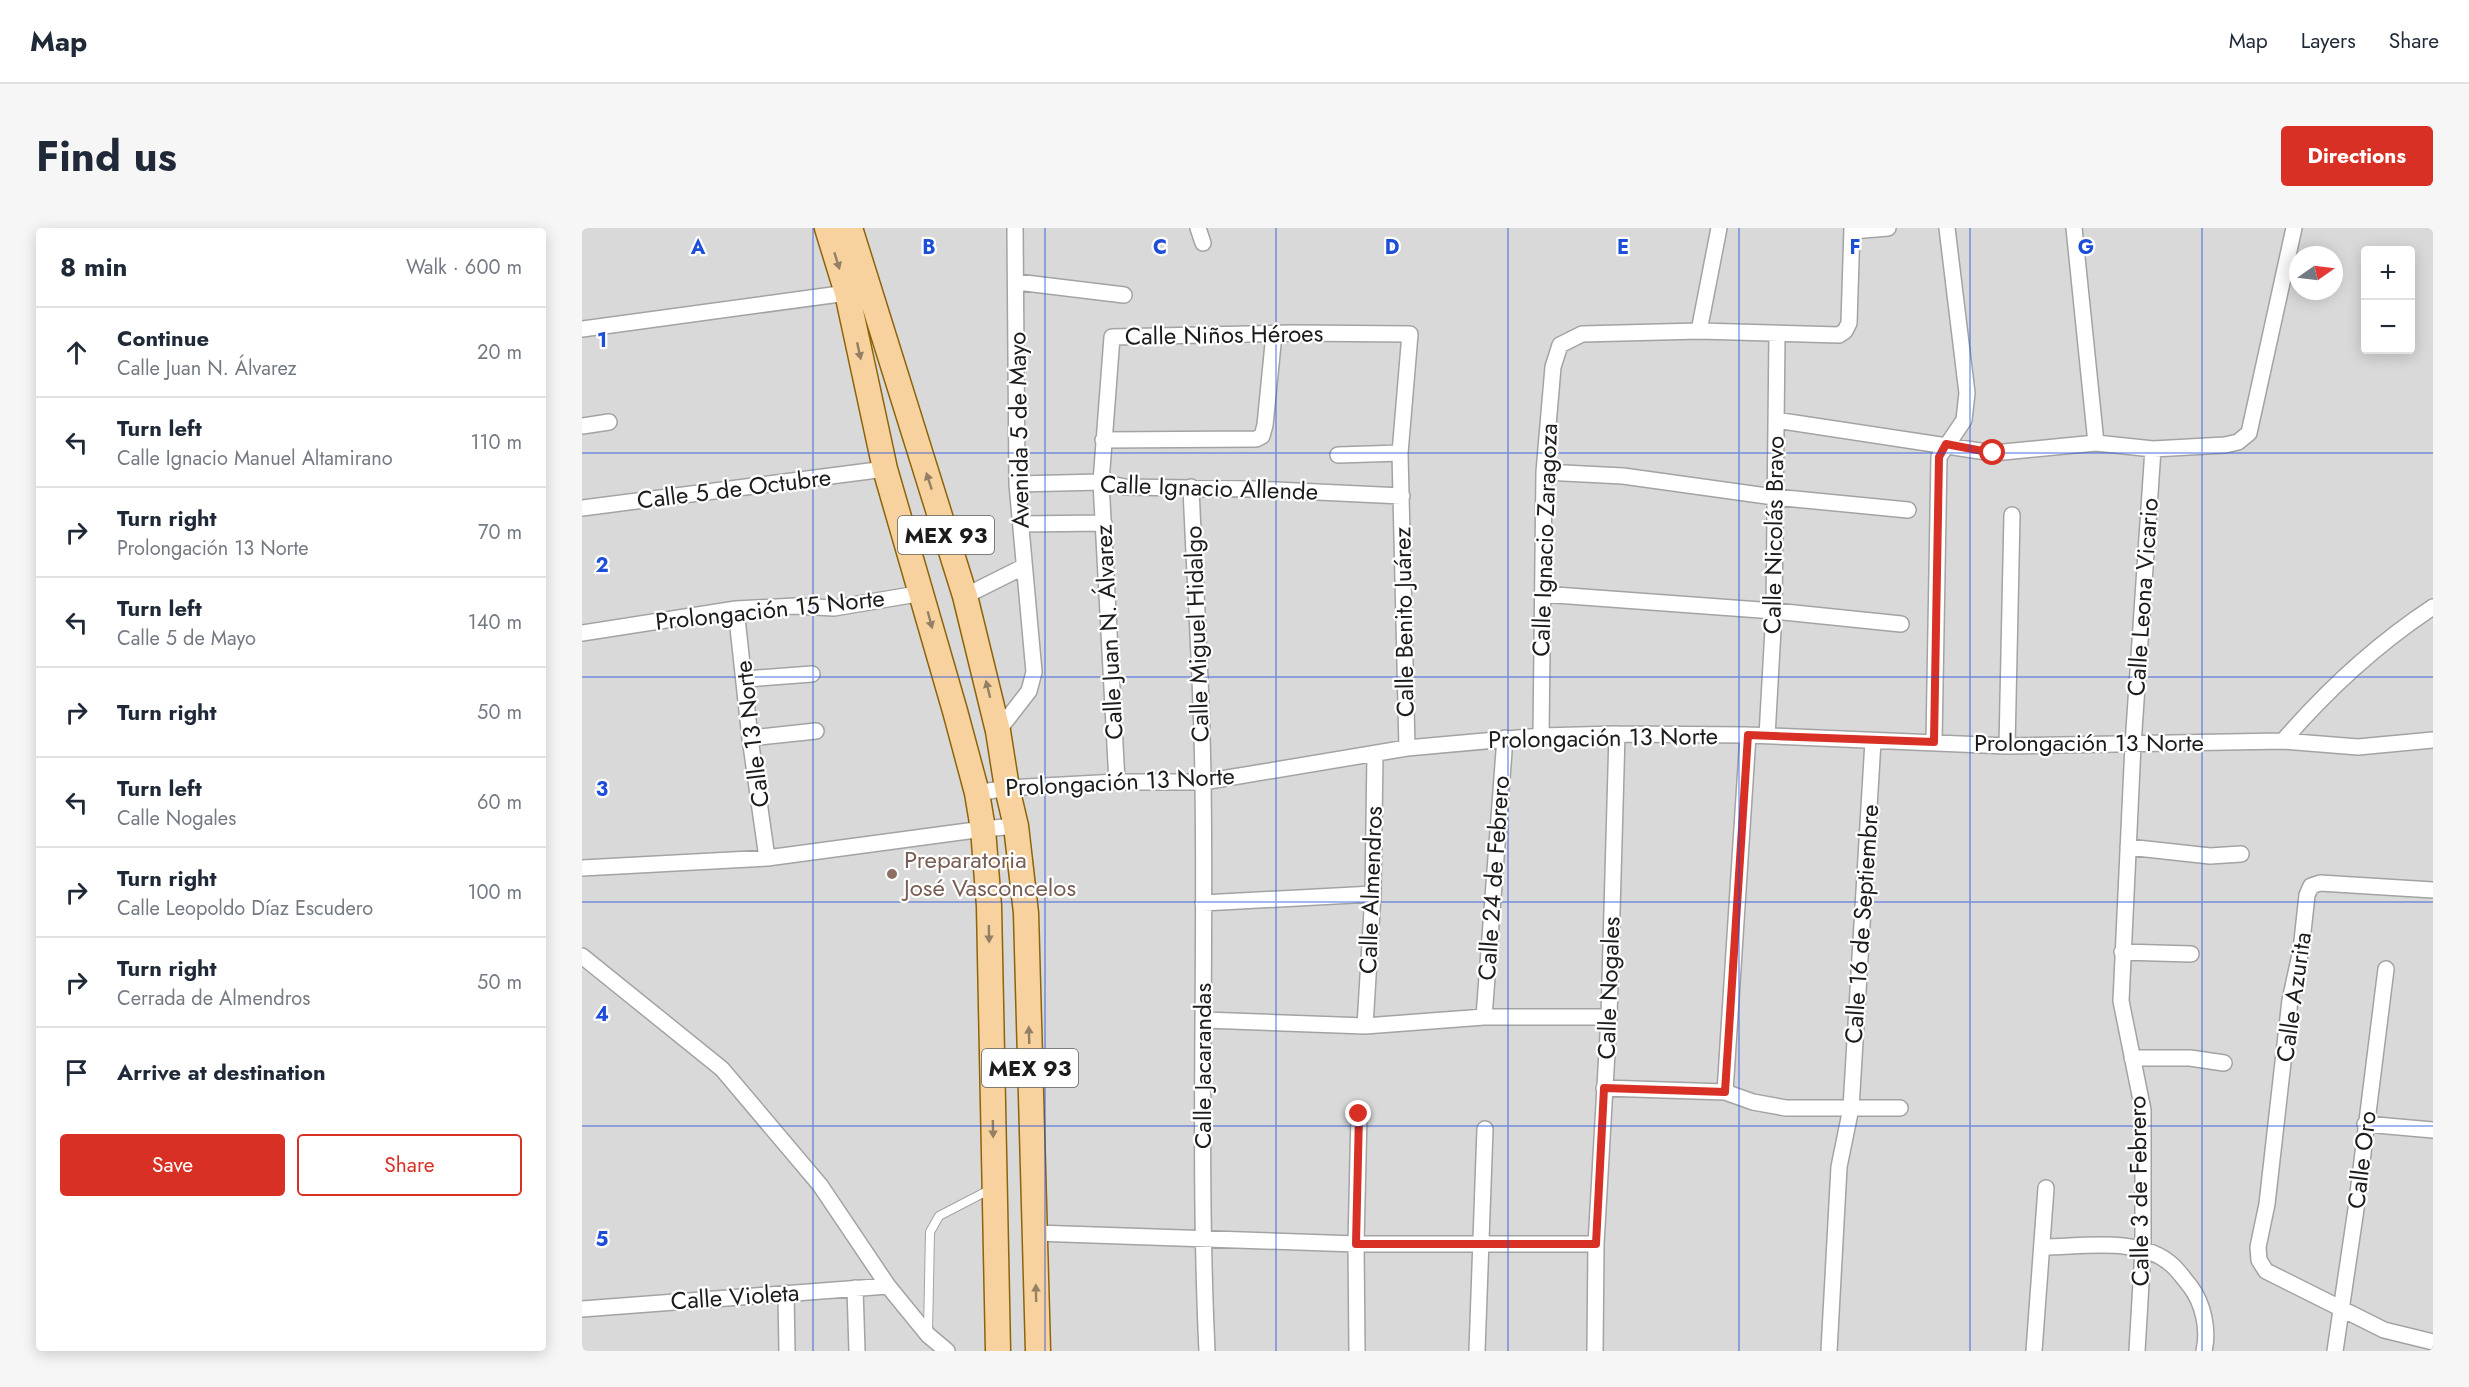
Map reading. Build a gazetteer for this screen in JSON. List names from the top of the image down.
{
  "streets": {
    "main road": ["MEX 93"],
    "street": [
      "Calle Niños Héroes",
      "Avenida 5 de Mayo",
      "Calle Ignacio Allende",
      "Calle 5 de Octubre",
      "Calle Nicolás Bravo",
      "Calle Ignacio Zaragoza",
      "Calle Leona Vicario",
      "Prolongación 15 Norte",
      "Calle Benito Juárez",
      "Calle Juan N. Álvarez",
      "Calle Miguel Hidalgo",
      "Calle 13 Norte",
      "Prolongación 13 Norte",
      "Calle 24 de Febrero",
      "Calle Almendros",
      "Calle 16 de Septiembre",
      "Calle Nogales",
      "Calle Azurita",
      "Calle Jacarandas",
      "Calle Oro",
      "Calle 3 de Febrero",
      "Calle Violeta"
    ]
  },
  "crossings": [
    ["Calle Niños Héroes", "Calle Ignacio Allende"],
    ["Calle Niños Héroes", "Calle Benito Juárez"],
    ["Calle Niños Héroes", "Calle Juan N. Álvarez"],
    ["Avenida 5 de Mayo", "Calle Ignacio Allende"],
    ["Avenida 5 de Mayo", "MEX 93"],
    ["Calle Ignacio Allende", "Calle Benito Juárez"],
    ["Calle Ignacio Allende", "Calle Juan N. Álvarez"],
    ["Calle Ignacio Allende", "Calle Miguel Hidalgo"],
    ["Calle 5 de Octubre", "MEX 93"],
    ["MEX 93", "Prolongación 15 Norte"],
    ["MEX 93", "Prolongación 13 Norte"],
    ["Calle Nicolás Bravo", "Prolongación 13 Norte"],
    ["Calle Ignacio Zaragoza", "Prolongación 13 Norte"],
    ["Calle Leona Vicario", "Prolongación 13 Norte"],
    ["Calle Leona Vicario", "Calle 3 de Febrero"],
    ["Prolongación 15 Norte", "Calle 13 Norte"],
    ["Calle Benito Juárez", "Prolongación 13 Norte"],
    ["Calle Juan N. Álvarez", "Prolongación 13 Norte"],
    ["Calle Miguel Hidalgo", "Prolongación 13 Norte"],
    ["Calle Miguel Hidalgo", "Calle Jacarandas"],
    ["Prolongación 13 Norte", "Calle 24 de Febrero"],
    ["Prolongación 13 Norte", "Calle Almendros"],
    ["Prolongación 13 Norte", "Calle 16 de Septiembre"],
    ["Prolongación 13 Norte", "Calle Nogales"],
    ["Prolongación 13 Norte", "Calle Jacarandas"],
    ["Prolongación 13 Norte", "Calle 3 de Febrero"],
    ["Calle Azurita", "Calle Oro"]
  ],
  "places": ["Preparatoria José Vasconcelos"],
  "north": "right",
  "page": {
    "header": "Map",
    "nav": ["Map", "Layers", "Share"],
    "title": "Find us",
    "buttons": [
      "Directions",
      ["Save", "Share"]
    ],
    "heading": ["8 min", "Walk · 600 m"],
    "map_buttons": ["+", "−"],
    "list": [
      ["Continue", "Calle Juan N. Álvarez", "20 m"],
      ["Turn left", "Calle Ignacio Manuel Altamirano", "110 m"],
      ["Turn right", "Prolongación 13 Norte", "70 m"],
      ["Turn left", "Calle 5 de Mayo", "140 m"],
      ["Turn right", "50 m"],
      ["Turn left", "Calle Nogales", "60 m"],
      ["Turn right", "Calle Leopoldo Díaz Escudero", "100 m"],
      ["Turn right", "Cerrada de Almendros", "50 m"],
      "Arrive at destination"
    ]
  },
  "grid": {
    "columns": [
      "A",
      "B",
      "C",
      "D",
      "E",
      "F",
      "G"
    ],
    "rows": [
      "1",
      "2",
      "3",
      "4",
      "5"
    ]
  }
}
